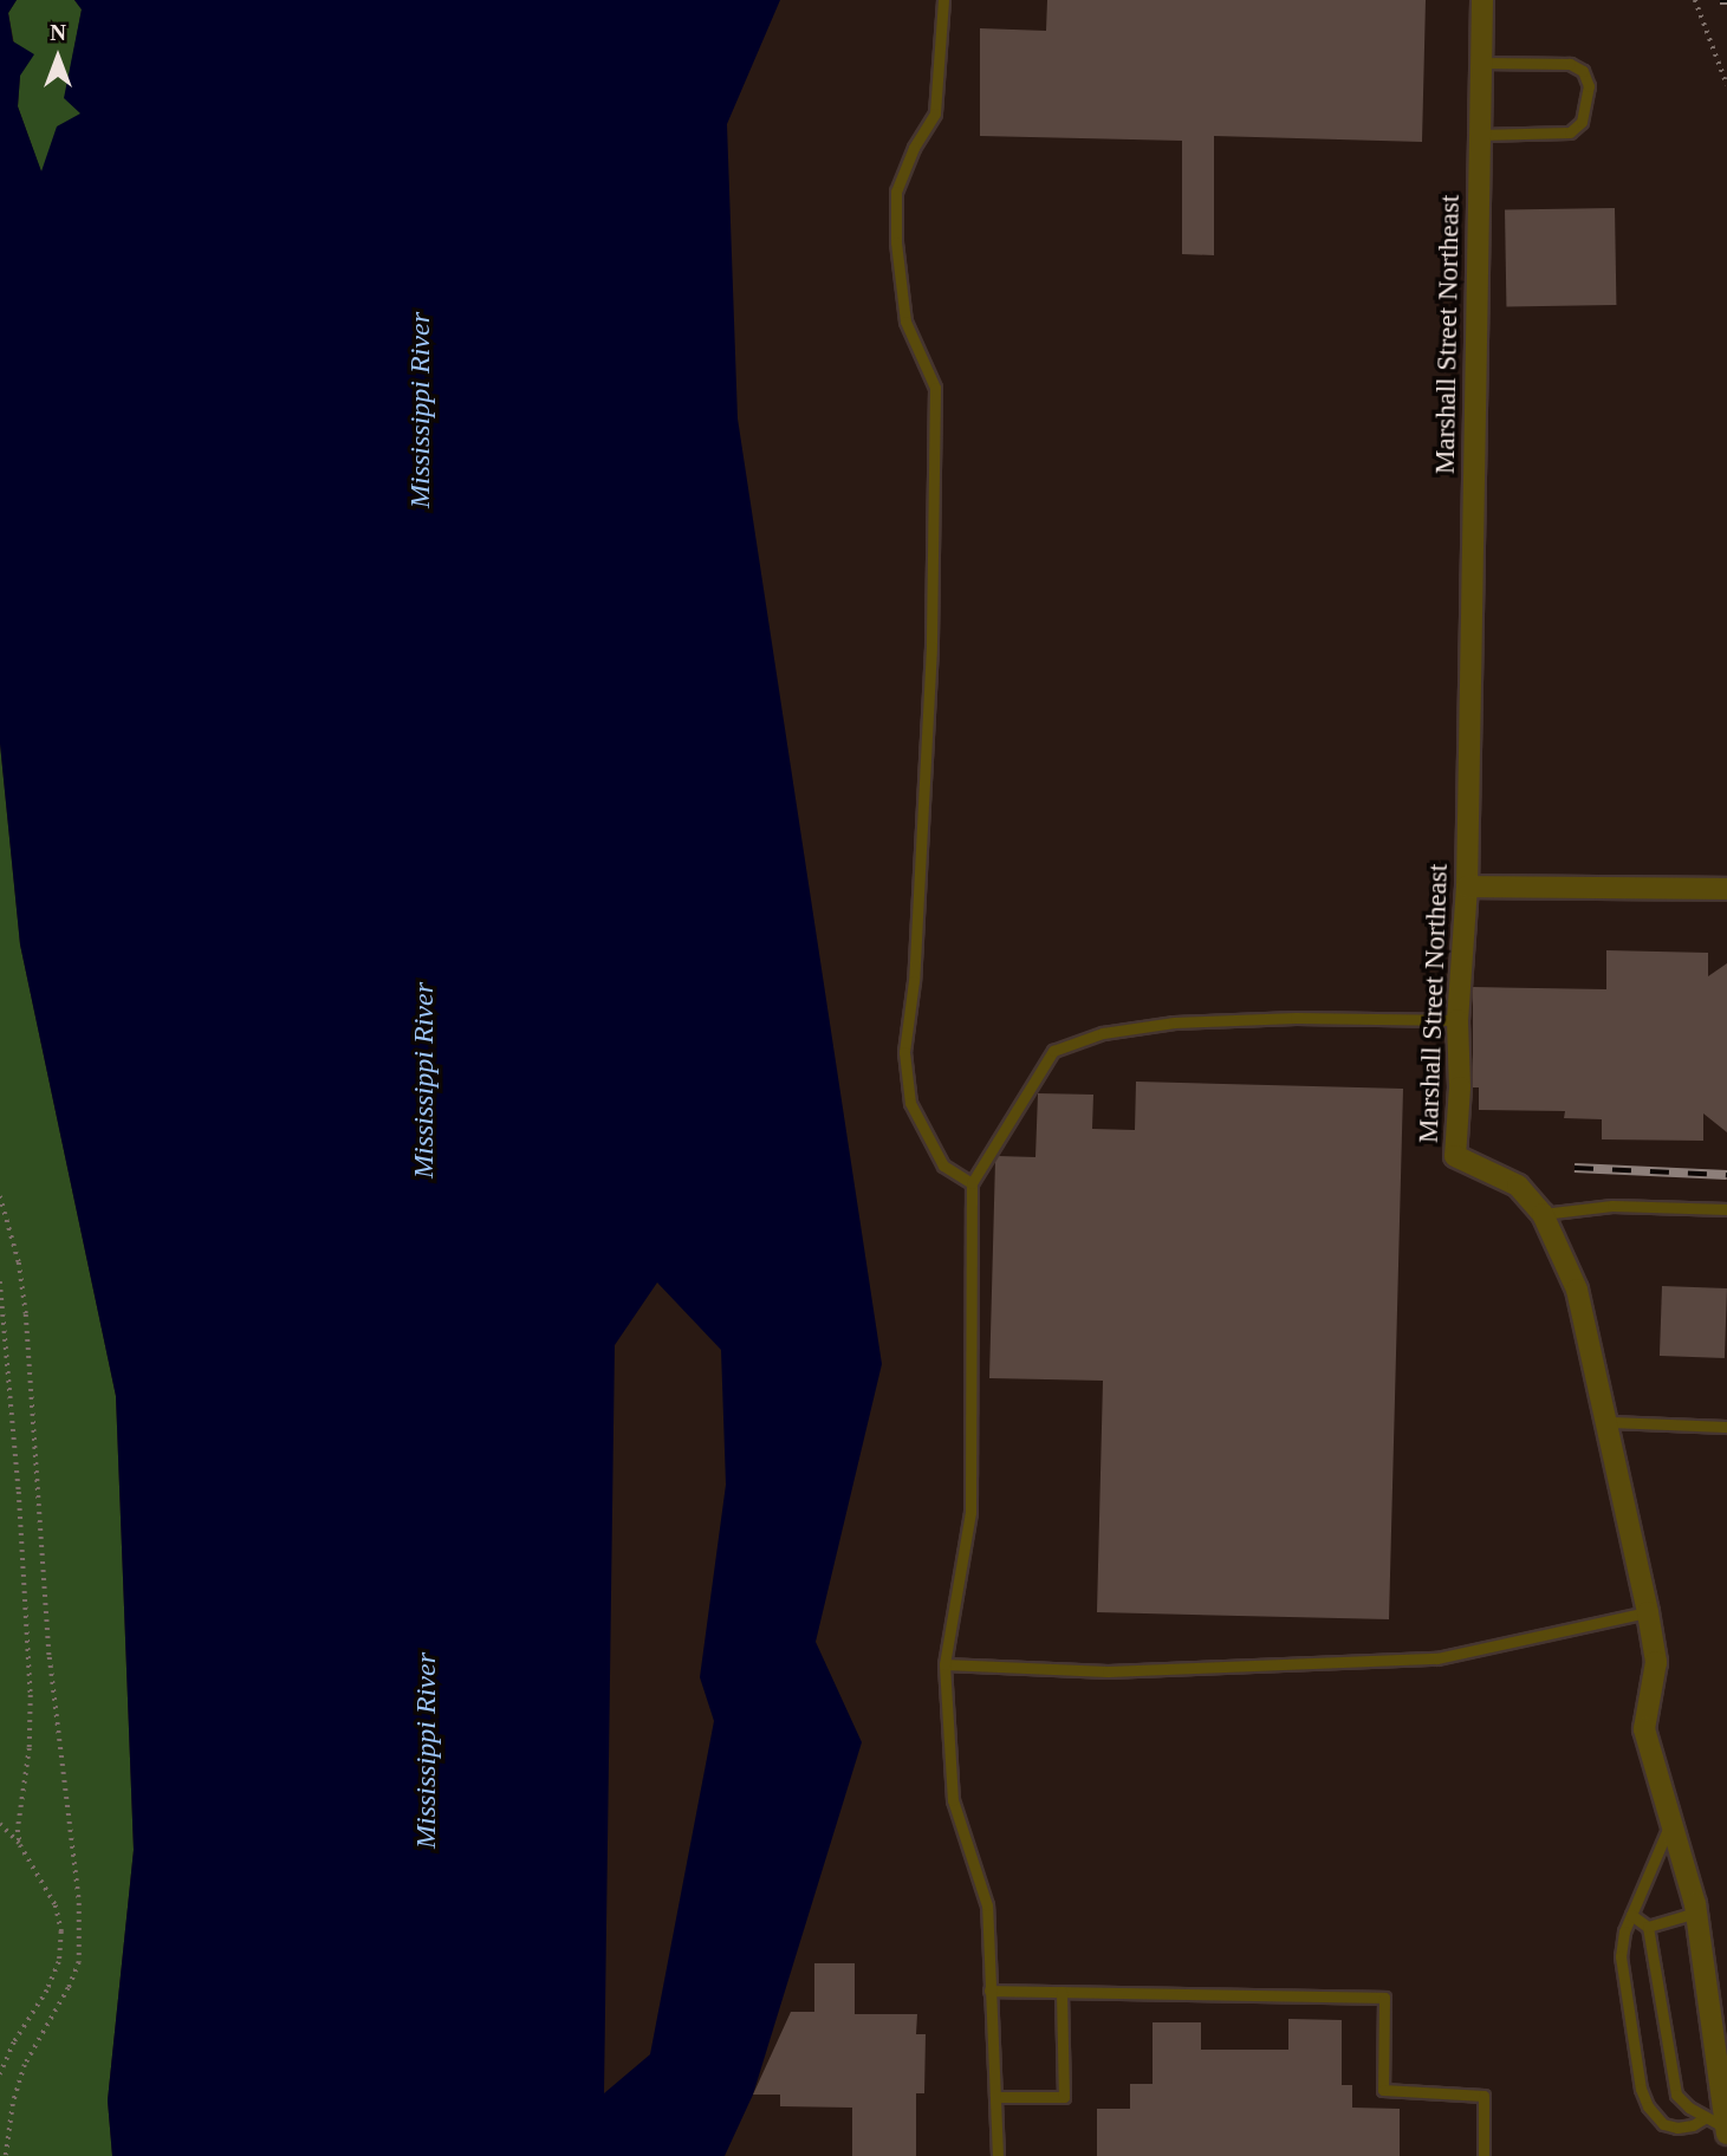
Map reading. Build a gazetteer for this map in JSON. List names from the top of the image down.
{
  "streets": {
    "street": ["Marshall Street Northeast"]
  },
  "water": ["Mississippi River"],
  "north": "top"
}
